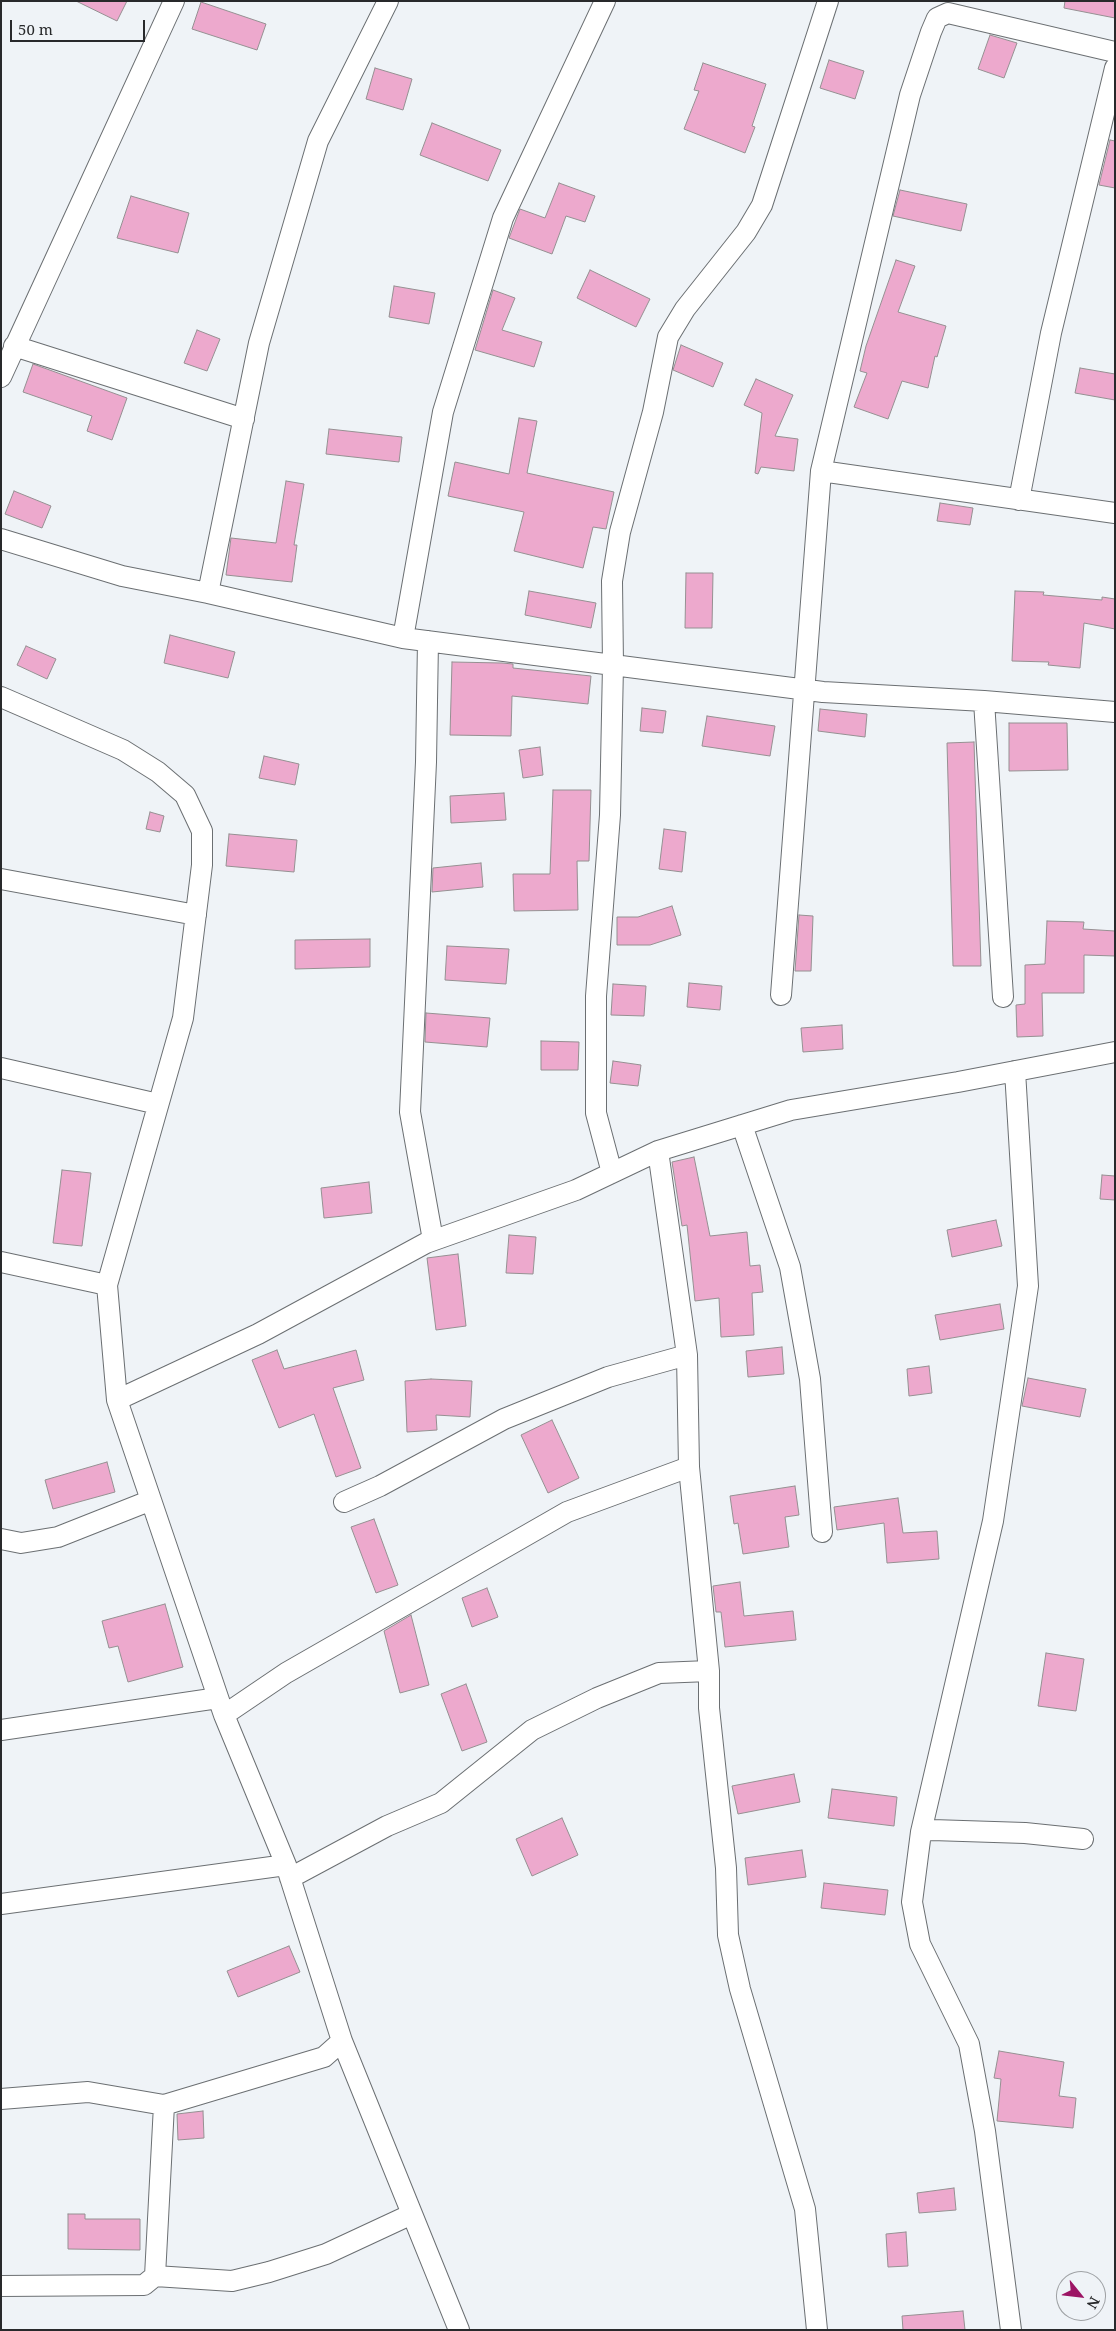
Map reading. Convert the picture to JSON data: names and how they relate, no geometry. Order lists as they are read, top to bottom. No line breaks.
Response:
{"scale_bar":"50 m","north":"bottom right"}
